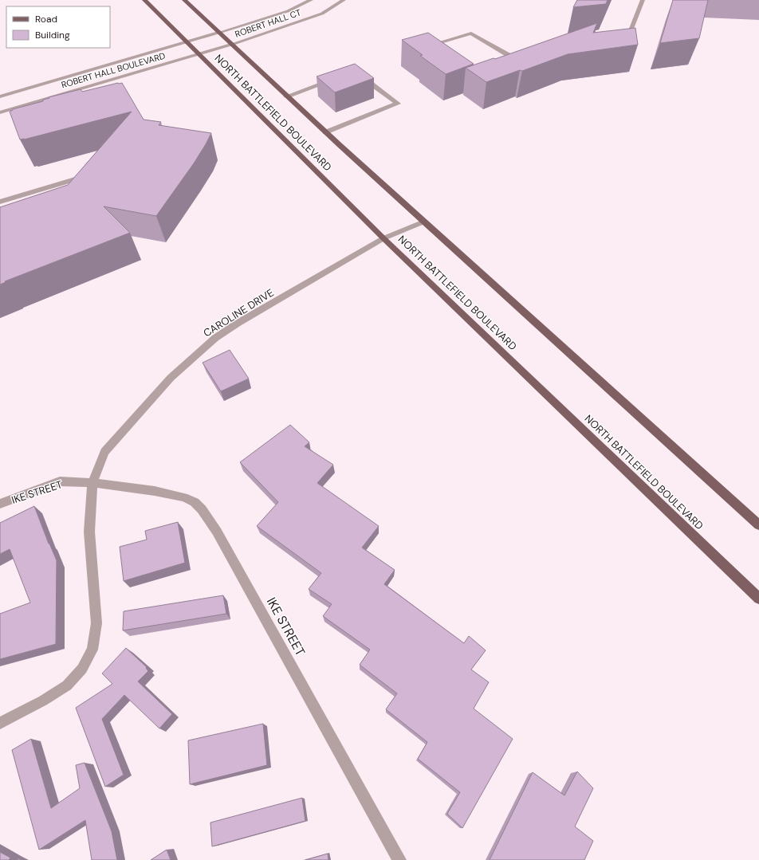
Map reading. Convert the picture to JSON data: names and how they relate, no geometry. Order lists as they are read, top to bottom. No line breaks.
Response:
{"streets":{"main road":["NORTH BATTLEFIELD BOULEVARD"],"street":["ROBERT HALL CT","ROBERT HALL BOULEVARD","CAROLINE DRIVE","IKE STREET"]},"crossings":[["ROBERT HALL CT","ROBERT HALL BOULEVARD"],["ROBERT HALL CT","NORTH BATTLEFIELD BOULEVARD"],["ROBERT HALL BOULEVARD","NORTH BATTLEFIELD BOULEVARD"],["NORTH BATTLEFIELD BOULEVARD","CAROLINE DRIVE"],["CAROLINE DRIVE","IKE STREET"]],"legend":["Road","Building"]}
